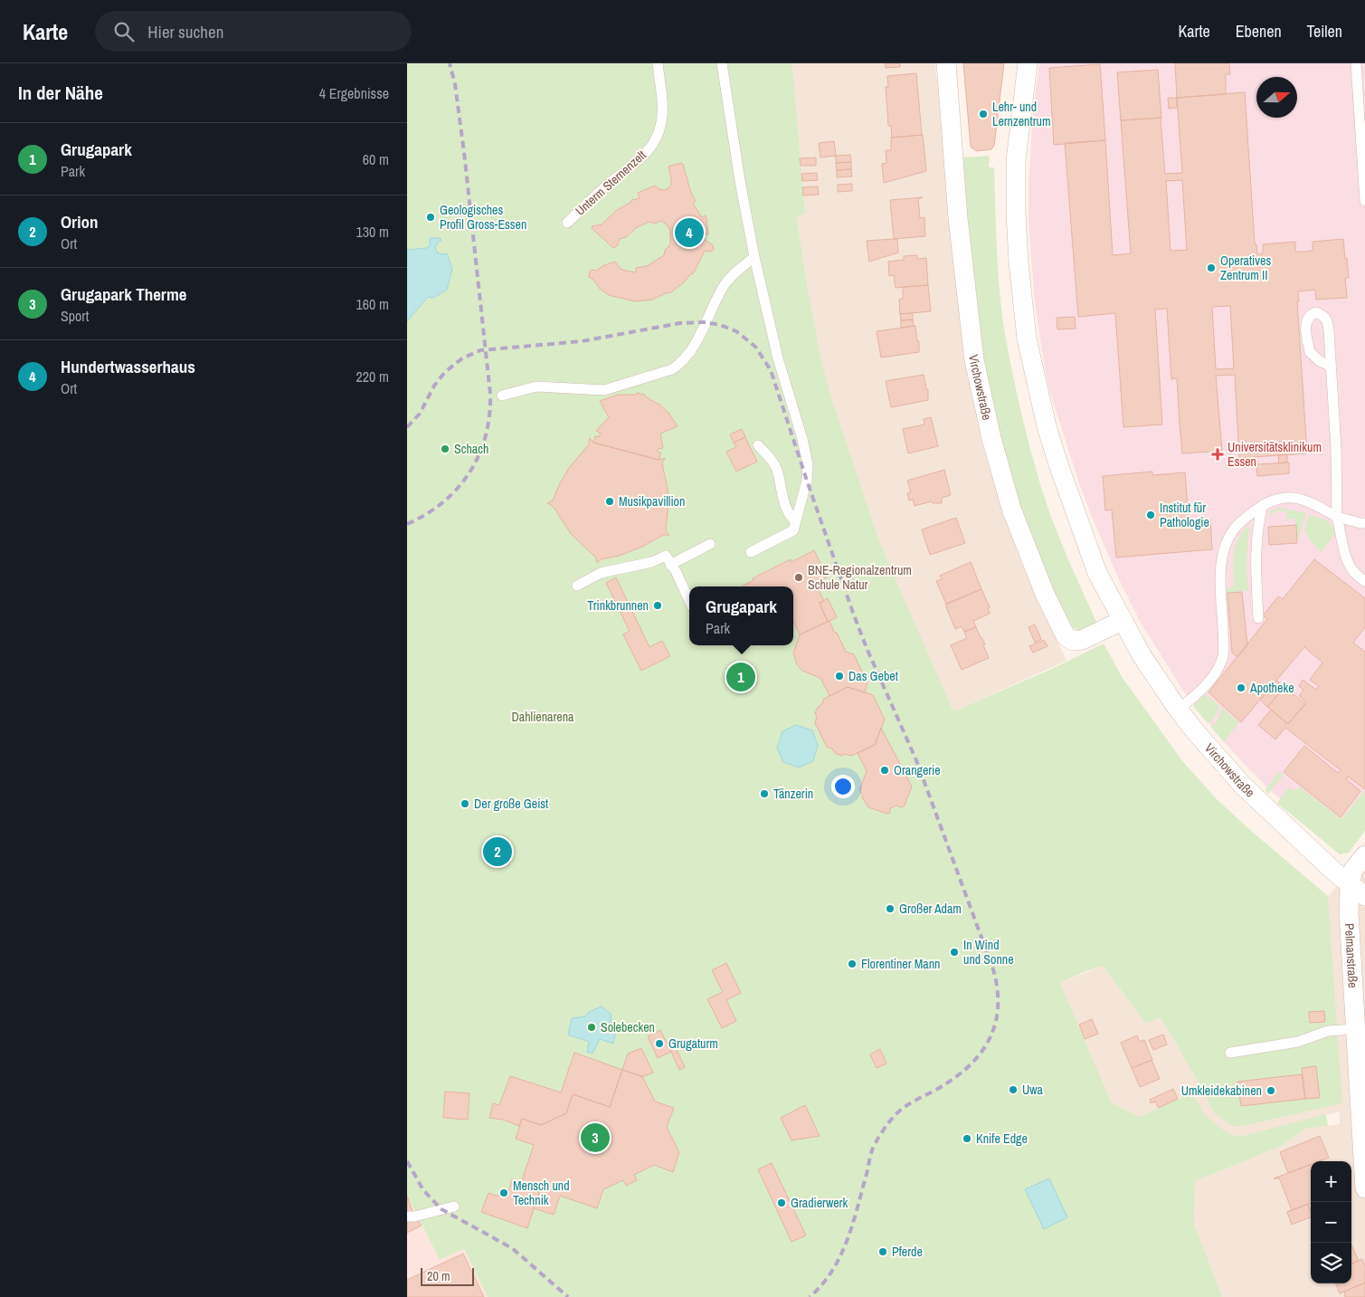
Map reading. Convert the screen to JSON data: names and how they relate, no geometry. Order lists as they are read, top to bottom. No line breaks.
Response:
{"streets":{"street":["Virchowstraße","Pelmanstraße"],"lane":["Unterm Sternenzelt"]},"crossings":[["Virchowstraße","Pelmanstraße"]],"parks":["Dahlienarena"],"places":{"other":["Lehr- und Lernzentrum","Geologisches Profil Gross-Essen","Operatives Zentrum II","Schach","Musikpavillion","Institut für Pathologie","BNE-Regionalzentrum Schule Natur","Trinkbrunnen","Das Gebet","Apotheke","Orangerie","Tänzerin","Der große Geist","Großer Adam","In Wind und Sonne","Florentiner Mann","Solebecken","Grugaturm","Uwa","Umkleidekabinen","Knife Edge","Mensch und Technik","Gradierwerk","Pferde"],"health":["Universitätsklinikum Essen"]},"scale_bar":"20 m","north":"right","page":{"header":"Karte","search":"Hier suchen","nav":["Karte","Ebenen","Teilen"],"heading":["In der Nähe","4 Ergebnisse"],"list":[{"mark":"1","name":"Grugapark","note":"Park","value":"60 m"},{"mark":"2","name":"Orion","note":"Ort","value":"130 m"},{"mark":"3","name":"Grugapark Therme","note":"Sport","value":"160 m"},{"mark":"4","name":"Hundertwasserhaus","note":"Ort","value":"220 m"}],"pins":["4","1","2","3"],"popup":["Grugapark","Park"],"map_buttons":["+","−"],"scale":"20 m"}}
